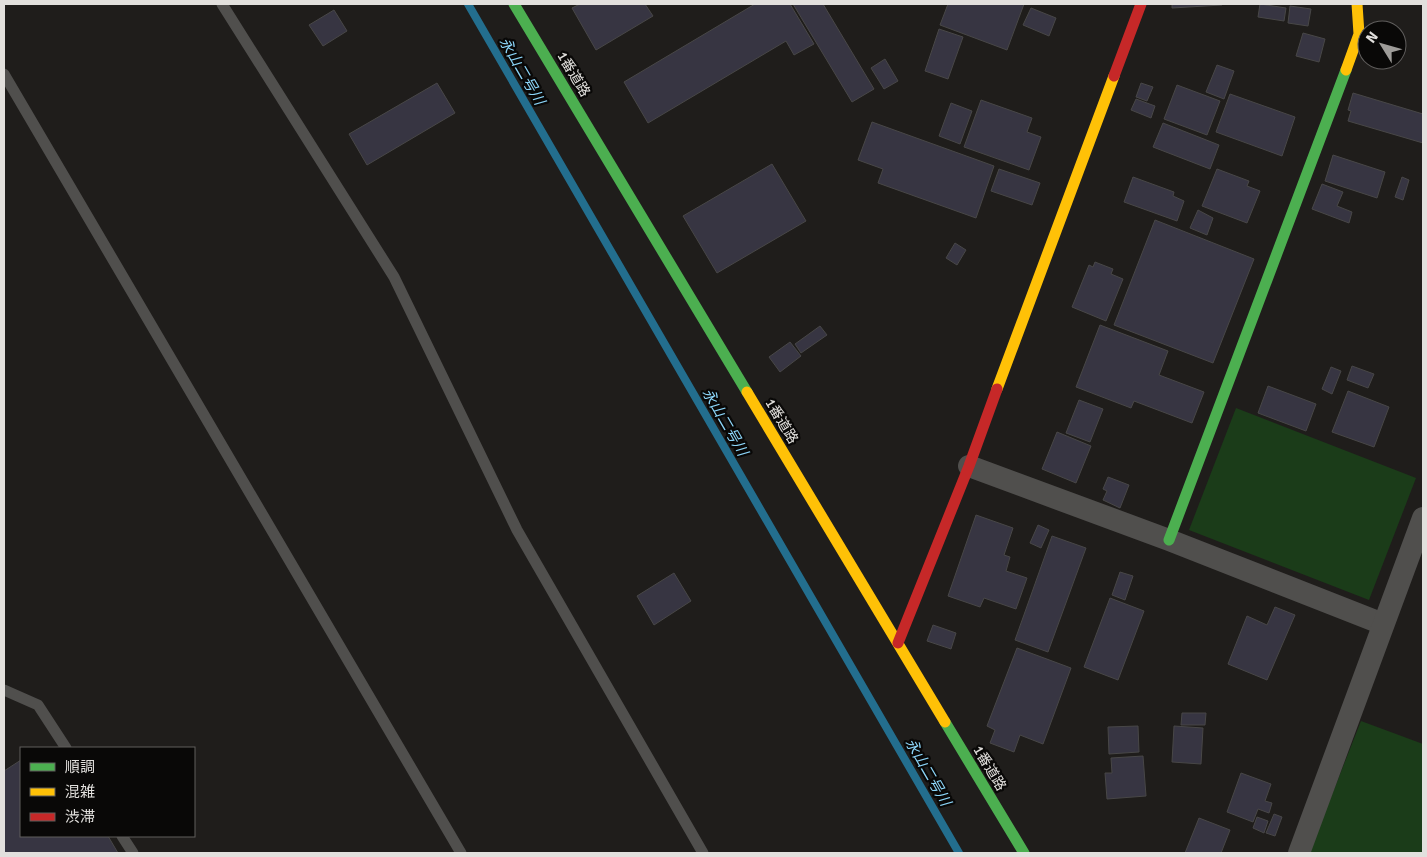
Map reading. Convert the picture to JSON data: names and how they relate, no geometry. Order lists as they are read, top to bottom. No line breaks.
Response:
{"streets":{"street":["1番道路"]},"water":["永山二号川"],"legend":["順調","混雑","渋滞"],"north":"top left"}
